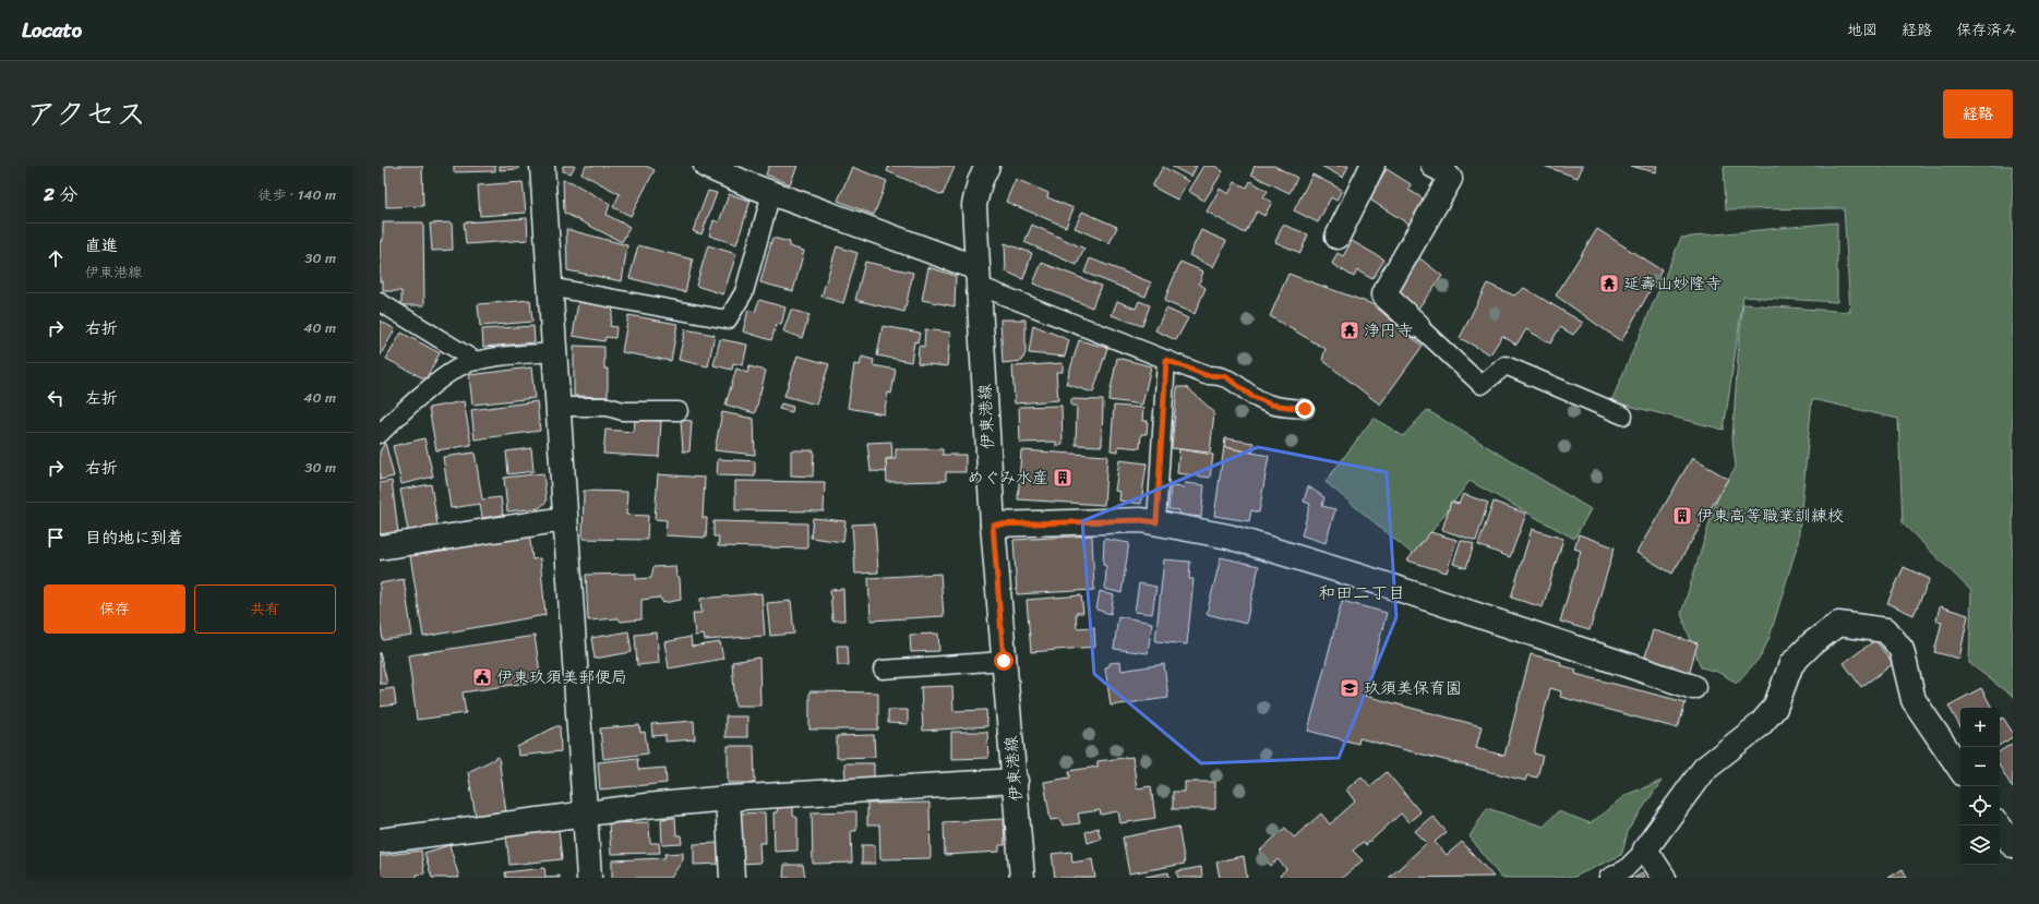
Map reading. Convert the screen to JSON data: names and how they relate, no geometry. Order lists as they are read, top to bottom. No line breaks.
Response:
{"streets":{"street":["伊東港線"]},"districts":["和田二丁目"],"places":{"temple":["延壽山妙隆寺","浄円寺"],"building":["めぐみ水産","伊東高等職業訓練校"],"public building":["伊東玖須美郵便局"],"school or university":["玖須美保育園"]},"page":{"header":"Locato","nav":["地図","経路","保存済み"],"title":"アクセス","buttons":["経路",["保存","共有"]],"heading":["2 分","徒歩 · 140 m"],"list":[["直進","伊東港線","30 m"],["右折","40 m"],["左折","40 m"],["右折","30 m"],"目的地に到着"],"map_buttons":["+","−"]}}
